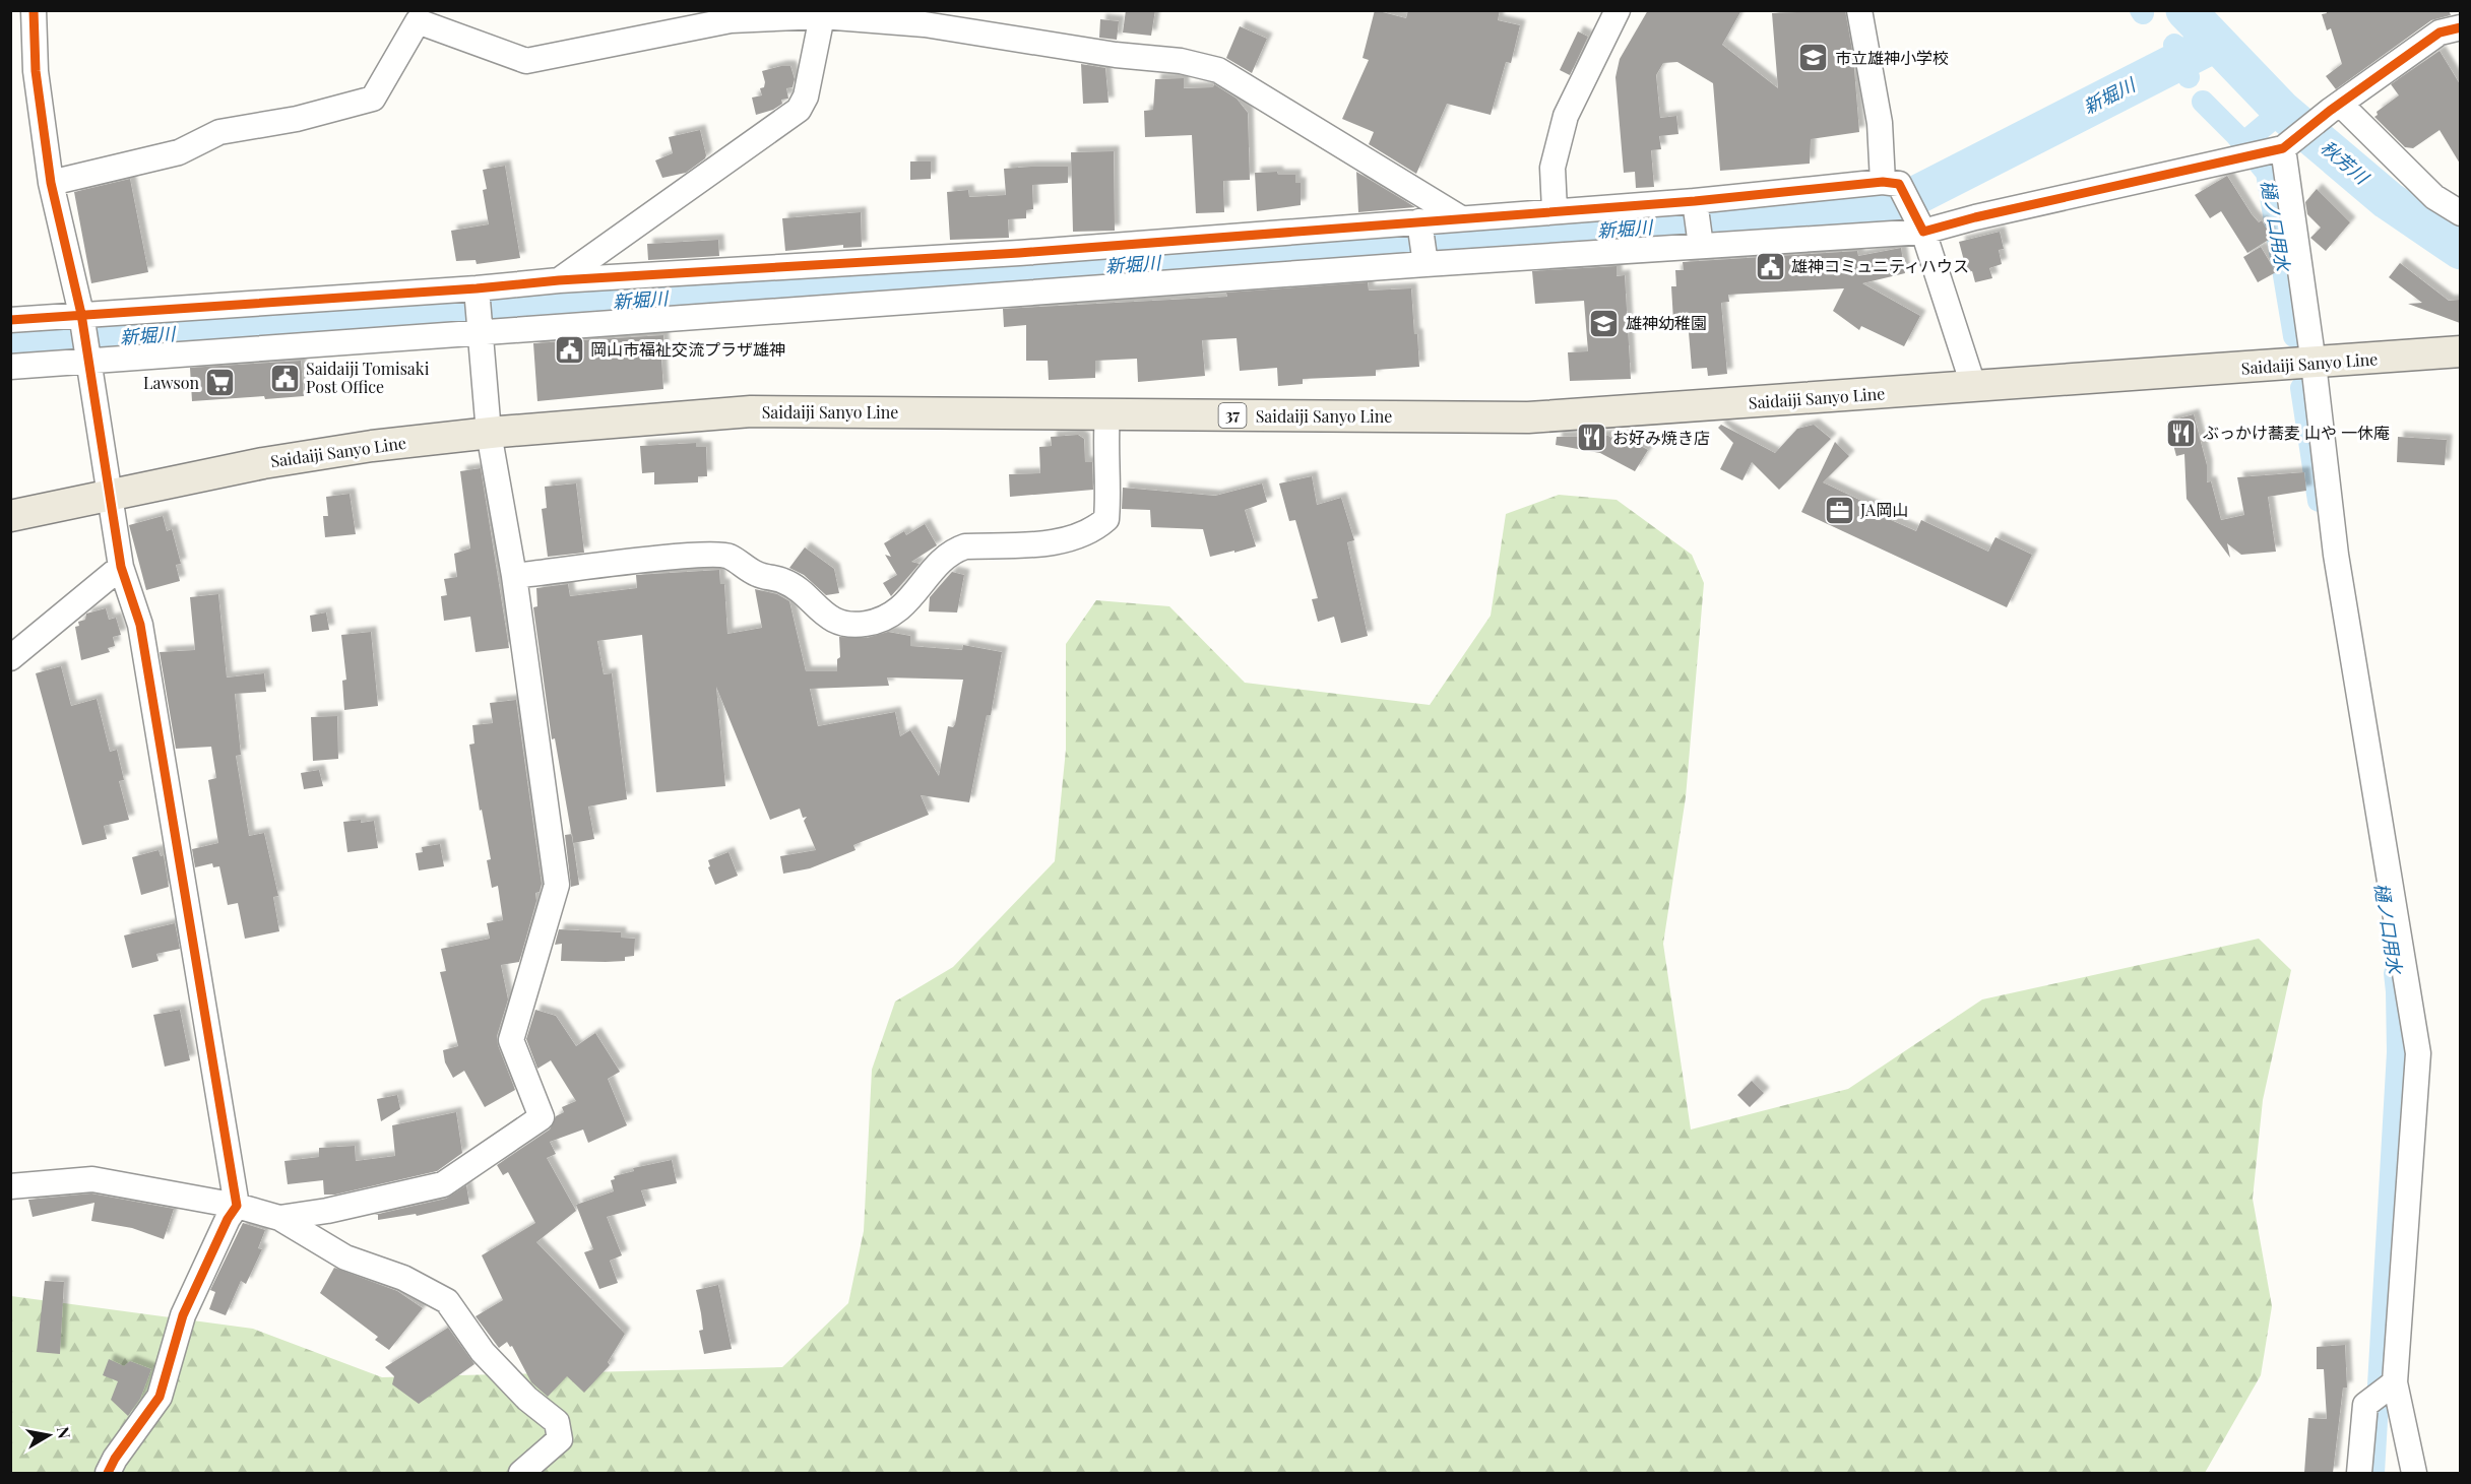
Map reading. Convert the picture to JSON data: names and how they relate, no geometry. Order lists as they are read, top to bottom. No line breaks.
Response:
{"streets":{"main road":["Saidaiji Sanyo Line","37"]},"water":["新堀川","秋芳川","樋ノ口用水"],"places":{"school or university":["市立雄神小学校","雄神幼稚園"],"public building":["雄神コミュニティハウス","岡山市福祉交流プラザ雄神","Saidaiji Tomisaki Post Office"],"supermarket":["Lawson"],"restaurant":["ぶっかけ蕎麦 山や 一休庵","お好み焼き店"],"office":["JA岡山"]},"north":"right"}
